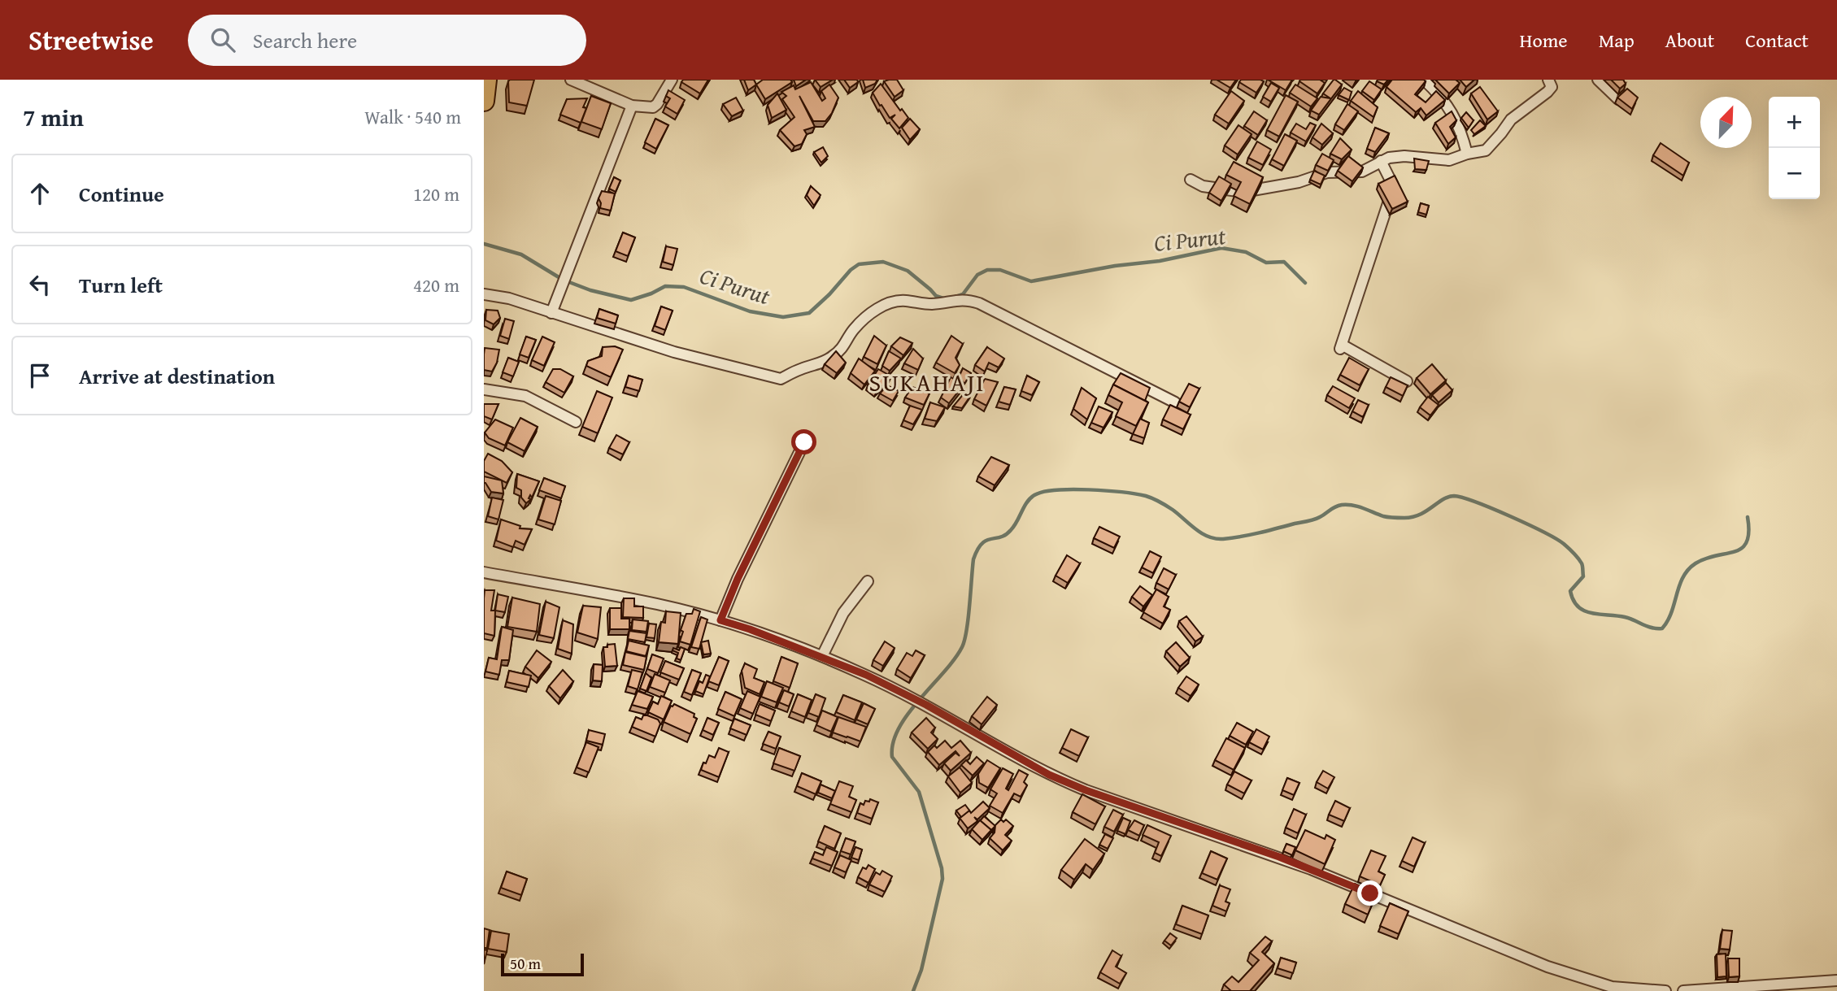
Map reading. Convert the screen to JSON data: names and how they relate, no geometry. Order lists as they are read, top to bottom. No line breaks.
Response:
{"districts":["SUKAHAJI"],"water":["Ci Purut"],"scale_bar":"50 m","north":"top right","page":{"header":"Streetwise","search":"Search here","nav":["Home","Map","About","Contact"],"heading":["7 min","Walk · 540 m"],"map_buttons":["+","−"],"list":[["Continue","120 m"],["Turn left","420 m"],"Arrive at destination"],"scale":"50 m"}}
